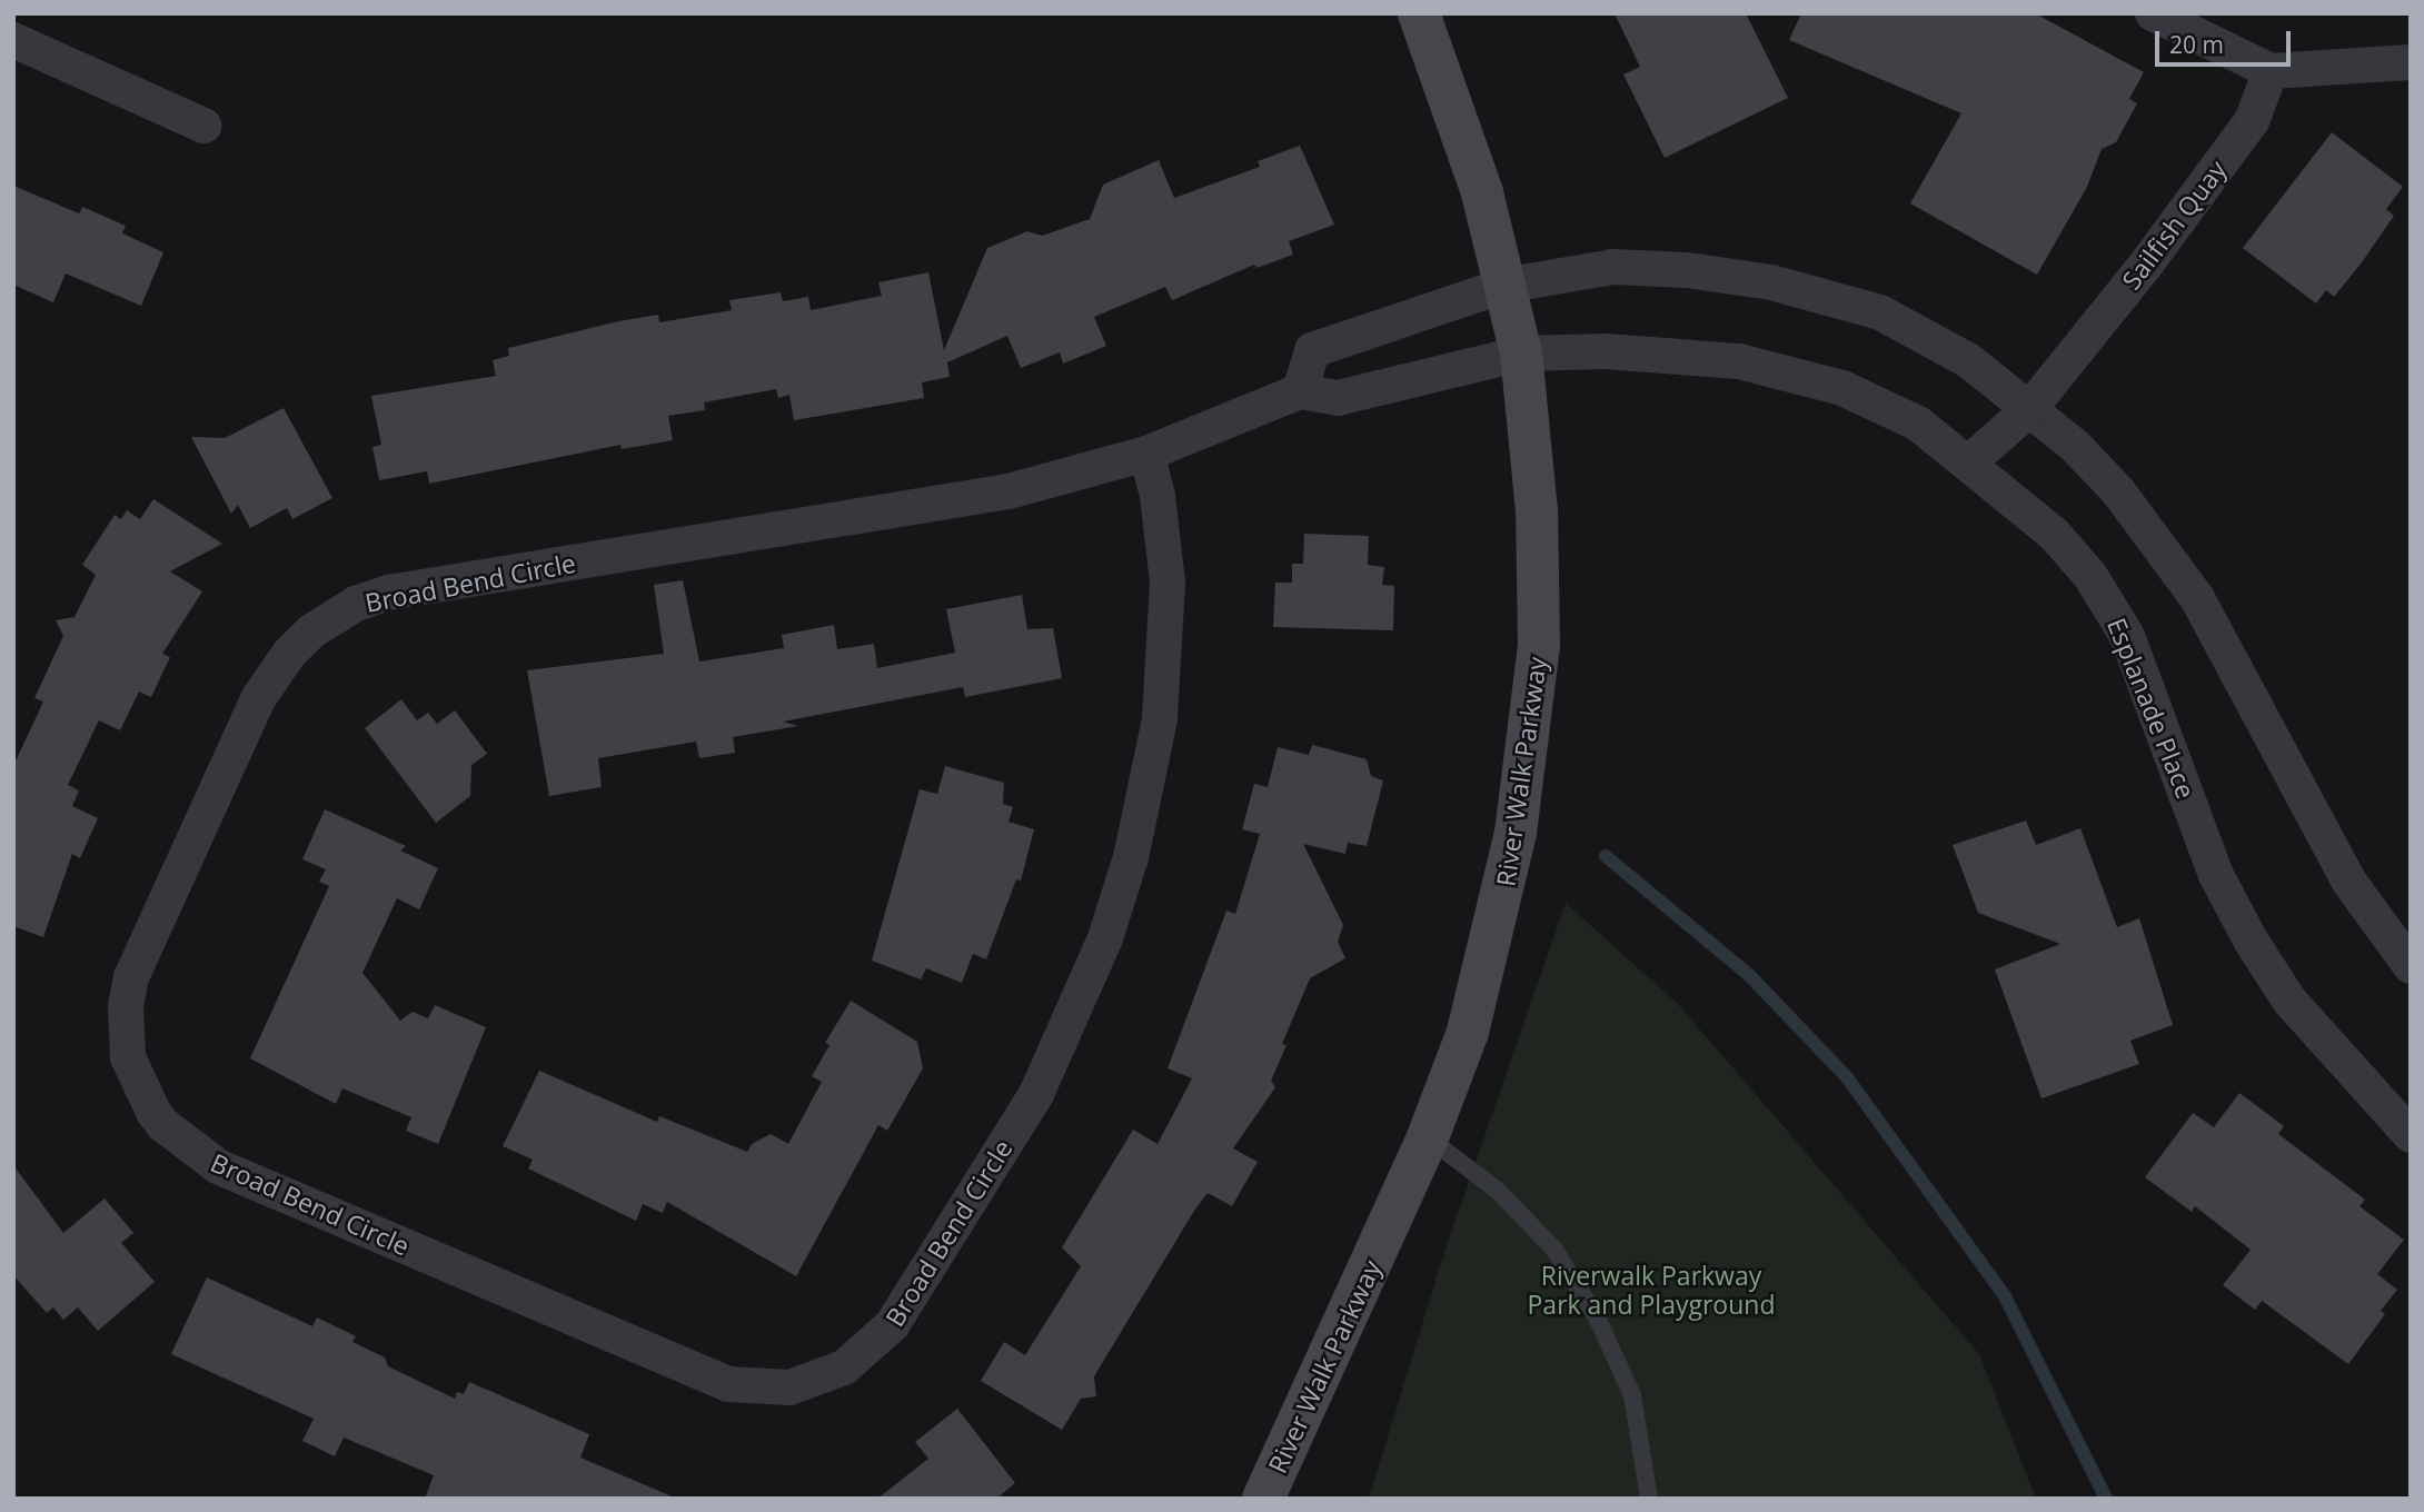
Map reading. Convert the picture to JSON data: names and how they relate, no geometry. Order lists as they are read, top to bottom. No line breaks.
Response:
{"streets":{"street":["Sailfish Quay","Broad Bend Circle","Esplanade Place","River Walk Parkway"]},"crossings":[["Sailfish Quay","Esplanade Place"],["Esplanade Place","River Walk Parkway"]],"parks":["Riverwalk Parkway Park and Playground"],"scale_bar":"20 m"}
